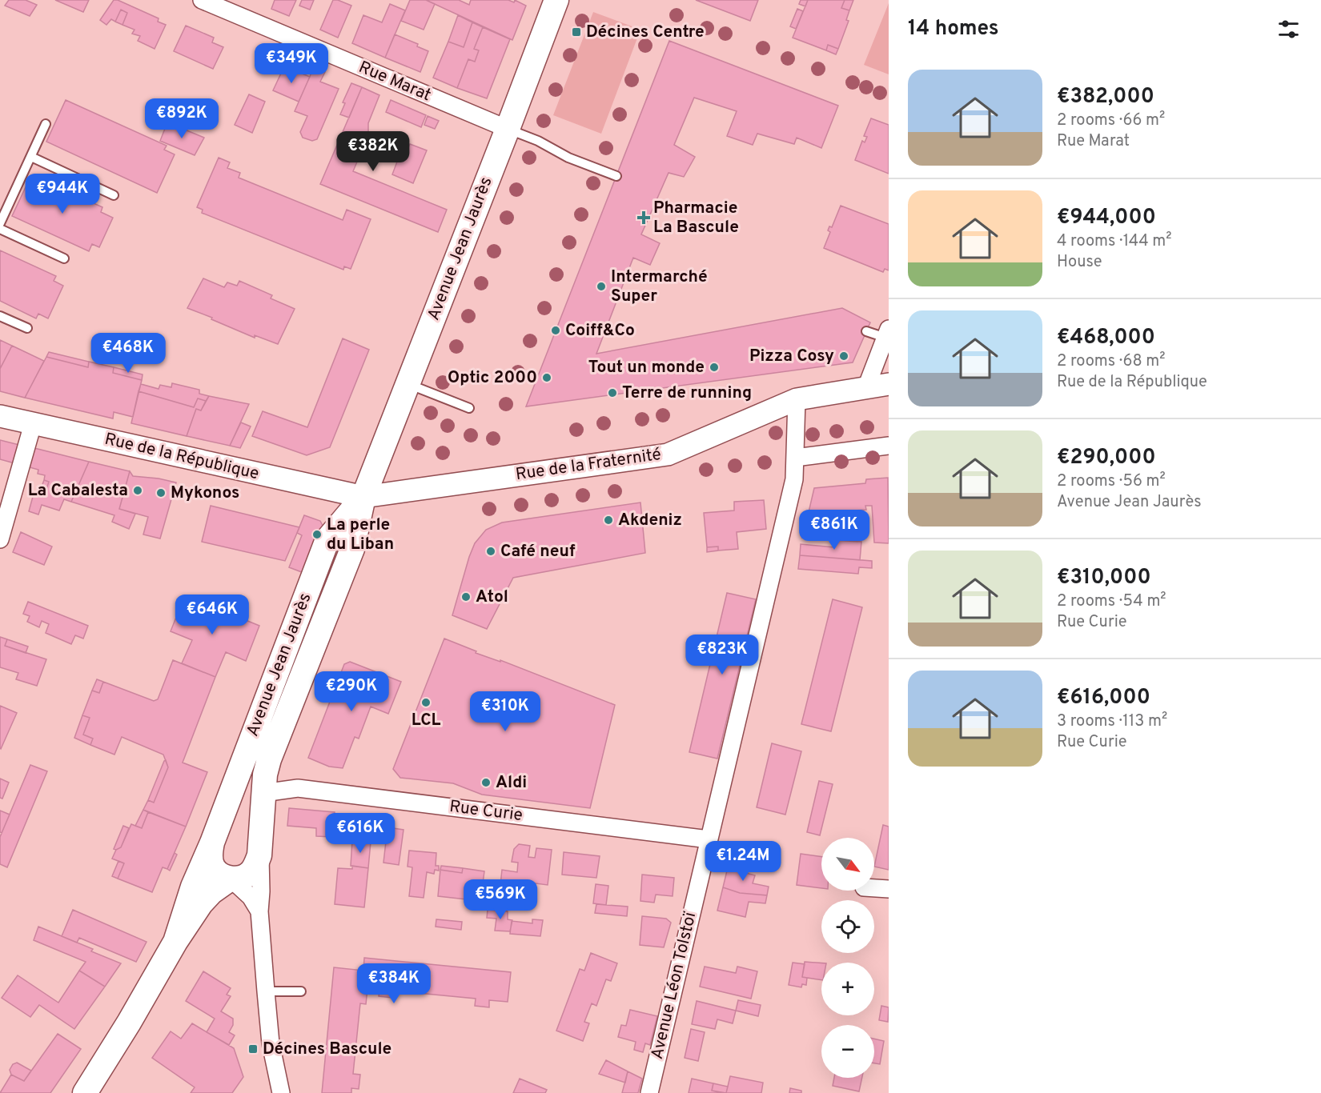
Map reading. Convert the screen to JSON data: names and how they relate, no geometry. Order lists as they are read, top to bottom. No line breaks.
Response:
{"streets":{"main road":["Avenue Jean Jaurès"],"street":["Rue Marat","Rue de la République","Rue de la Fraternité","Rue Curie","Avenue Léon Tolstoï"]},"crossings":[["Rue Marat","Avenue Jean Jaurès"],["Avenue Jean Jaurès","Rue de la République"],["Avenue Jean Jaurès","Rue de la Fraternité"],["Avenue Jean Jaurès","Rue Curie"],["Rue de la République","Rue de la Fraternité"],["Rue de la Fraternité","Avenue Léon Tolstoï"],["Rue Curie","Avenue Léon Tolstoï"]],"places":{"transit":["Décines Centre","Décines Bascule"],"health":["Pharmacie La Bascule"],"other":["Intermarché Super","Coiff&Co","Pizza Cosy","Tout un monde","Optic 2000","Terre de running","La Cabalesta","Mykonos","Akdeniz","La perle du Liban","Café neuf","Atol","LCL","Aldi"]},"north":"bottom right","page":{"heading":"14 homes","price":["€349K","€892K","€382K","€944K","€468K","€861K","€646K","€823K","€290K","€310K","€616K","€1.24M","€569K","€384K"],"list":[{"name":"€382,000","note":"2 rooms · 66 m² · Rue Marat"},{"name":"€944,000","note":"4 rooms · 144 m² · House"},{"name":"€468,000","note":"2 rooms · 68 m² · Rue de la République"},{"name":"€290,000","note":"2 rooms · 56 m² · Avenue Jean Jaurès"},{"name":"€310,000","note":"2 rooms · 54 m² · Rue Curie"},{"name":"€616,000","note":"3 rooms · 113 m² · Rue Curie"}],"map_buttons":["+","−"]}}
